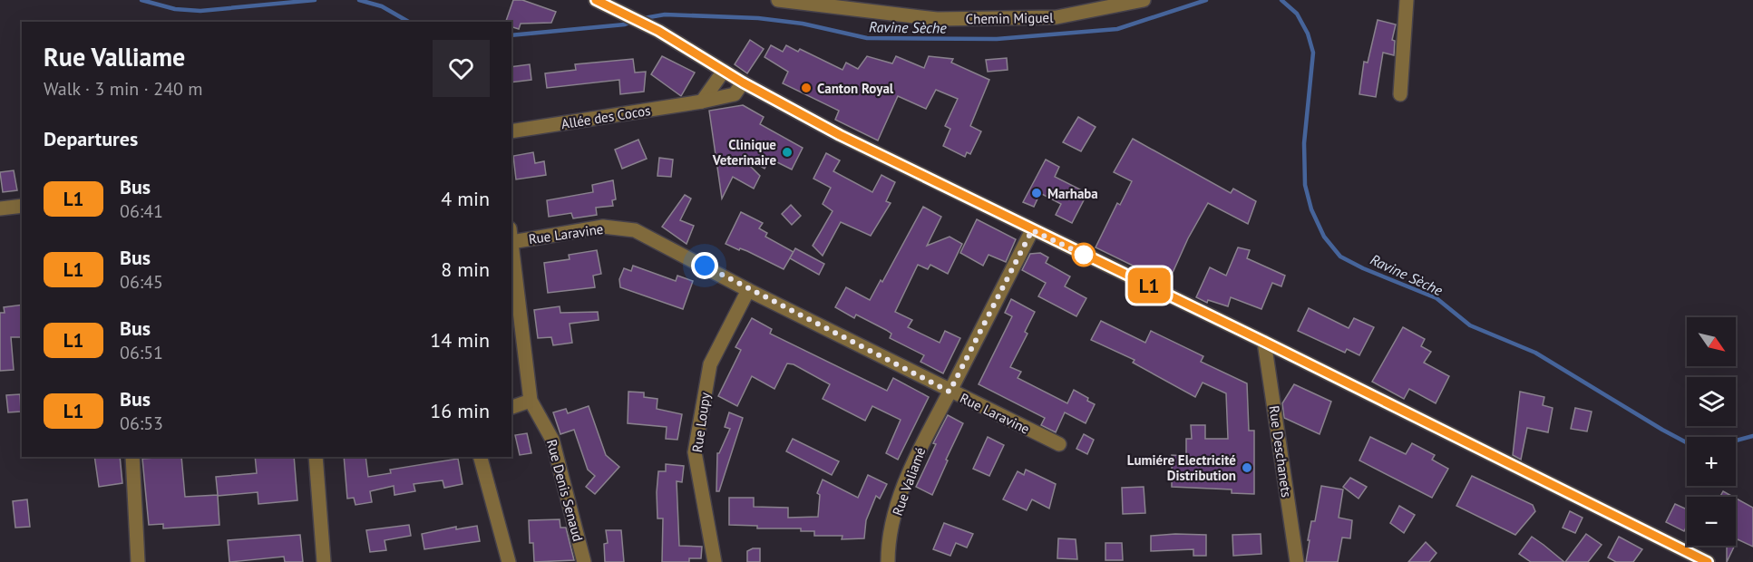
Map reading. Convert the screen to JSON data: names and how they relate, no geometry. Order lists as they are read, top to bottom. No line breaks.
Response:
{"streets":{"street":["Chemin Miguel","Allée des Cocos","Rue Laravine","Rue Loupy","Rue Deschanets","Rue Valiamé","Rue Denis Senaud"]},"crossings":[["Rue Laravine","Rue Loupy"],["Rue Laravine","Rue Valiamé"]],"water":["Ravine Sèche"],"places":["Canton Royal","Clinique Veterinaire","Marhaba","Lumiére Electricité Distribution"],"lines":["bus line L1"],"north":"bottom right","page":{"on_map":"L1","heading":[["Rue Valliame","Walk · 3 min · 240 m"],"Departures"],"list":[{"mark":"L1","name":"Bus","note":"06:41","value":"4 min"},{"mark":"L1","name":"Bus","note":"06:45","value":"8 min"},{"mark":"L1","name":"Bus","note":"06:51","value":"14 min"},{"mark":"L1","name":"Bus","note":"06:53","value":"16 min"}],"map_buttons":["+","−"]}}
